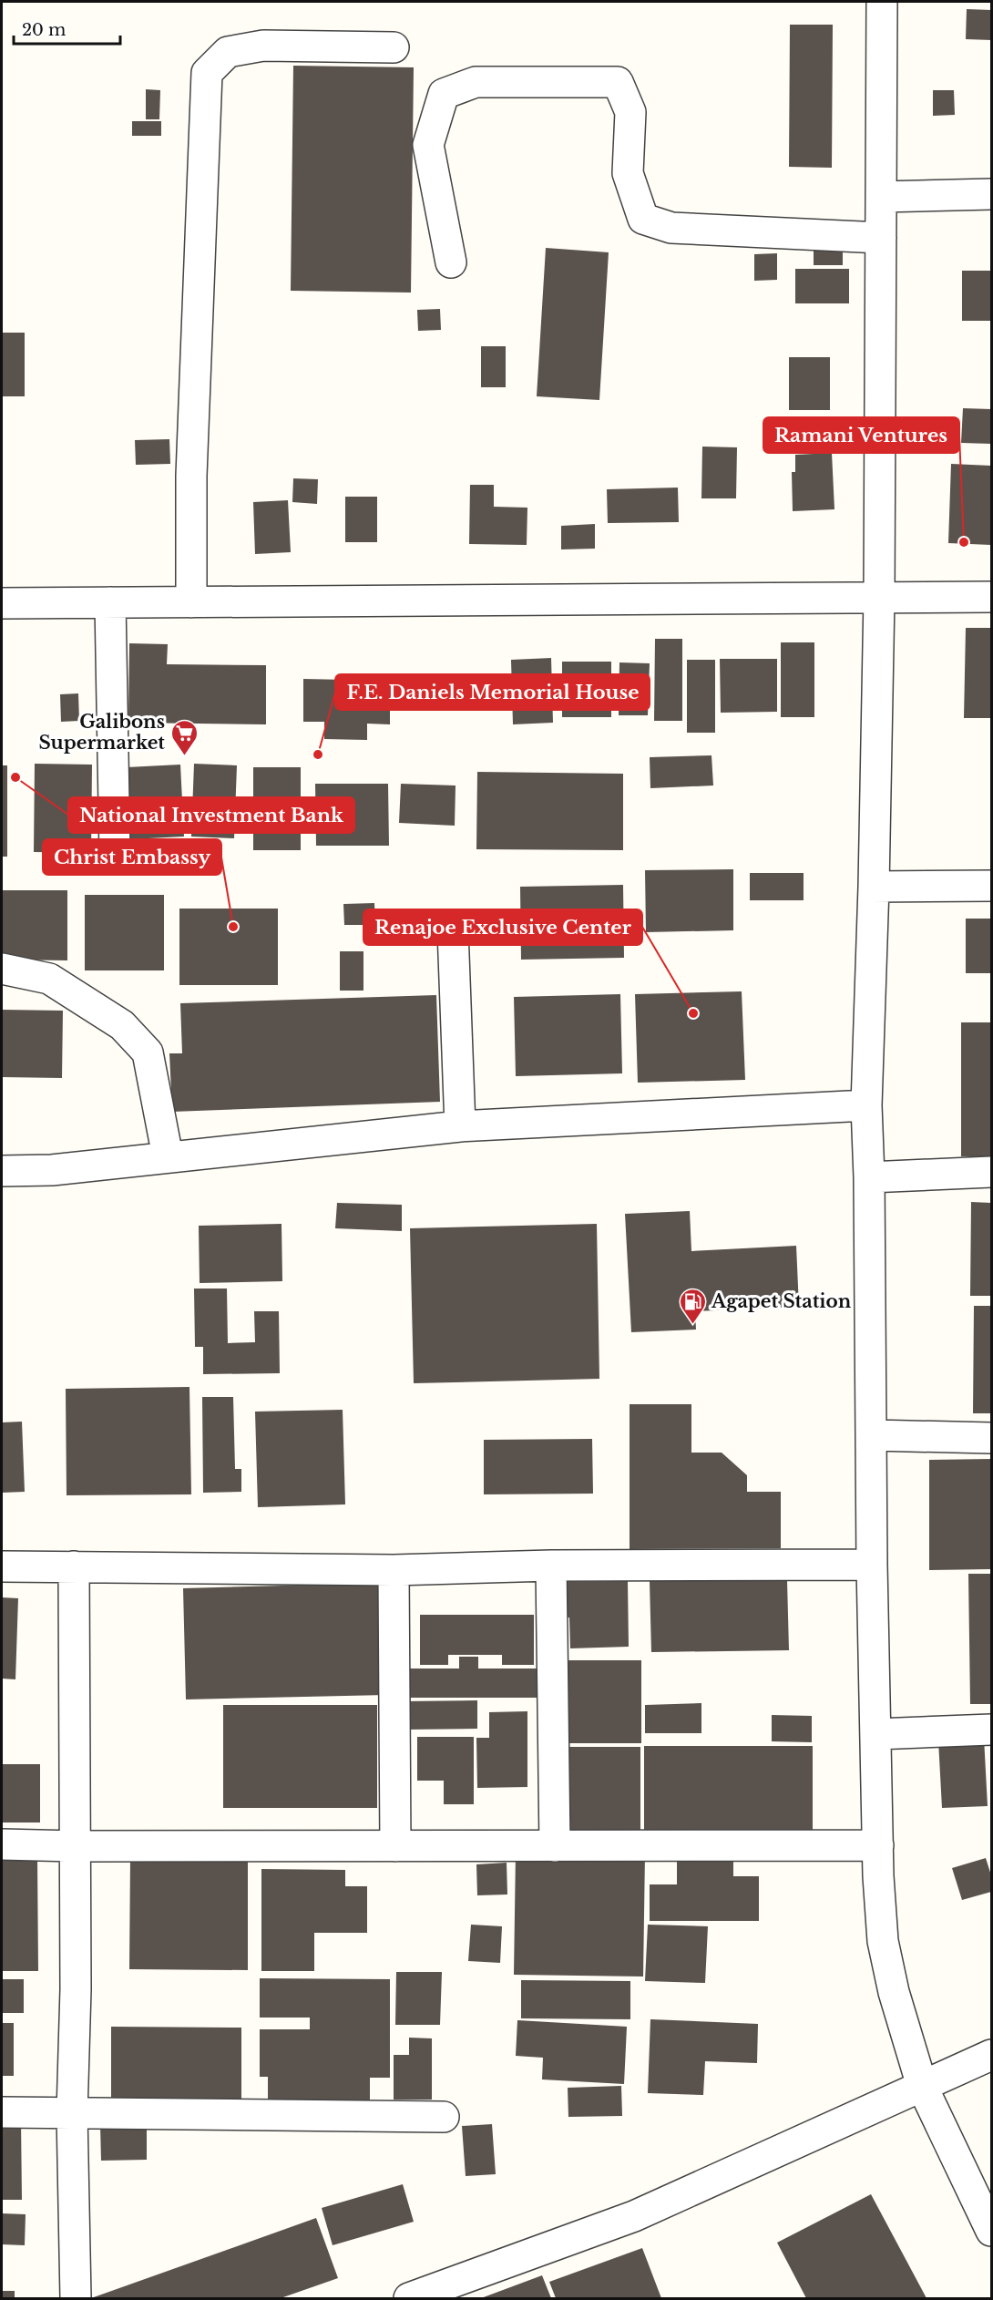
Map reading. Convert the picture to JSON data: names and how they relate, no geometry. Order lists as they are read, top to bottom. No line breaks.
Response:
{"places":{"other":["Ramani Ventures","F.E. Daniels Memorial House","National Investment Bank","Christ Embassy","Renajoe Exclusive Center"],"supermarket":["Galibons Supermarket"],"fuel station":["Agapet Station"]},"scale_bar":"20 m"}
